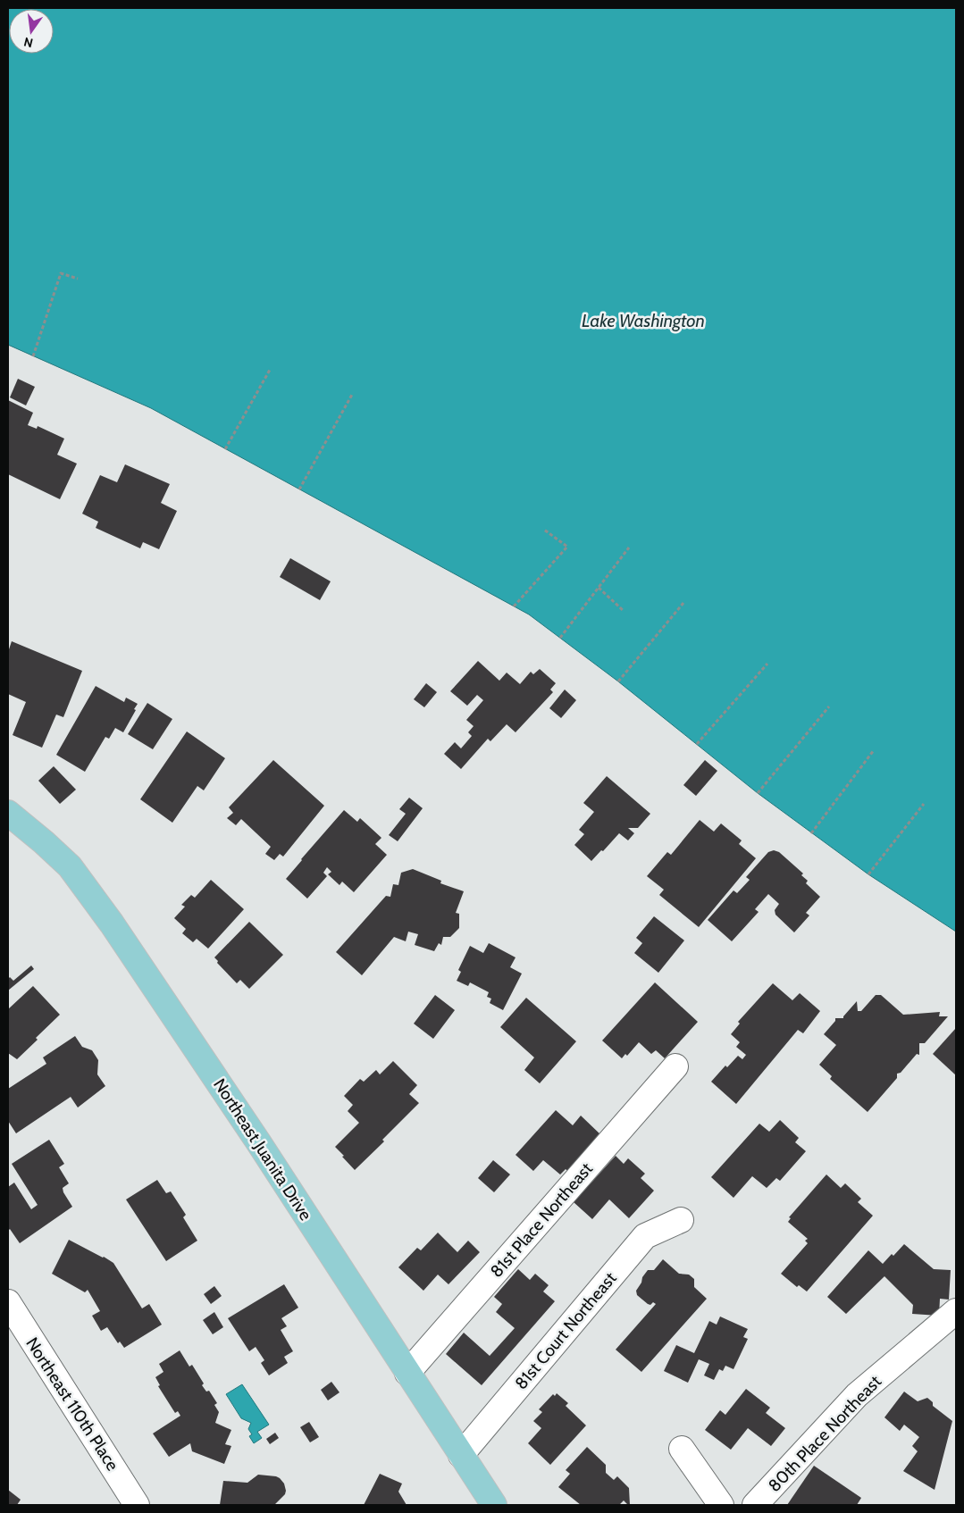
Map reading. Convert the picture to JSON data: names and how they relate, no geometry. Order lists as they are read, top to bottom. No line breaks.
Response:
{"streets":{"main road":["Northeast Juanita Drive"],"street":["81st Place Northeast","81st Court Northeast","Northeast 110th Place","80th Place Northeast"]},"crossings":[["Northeast Juanita Drive","81st Place Northeast"],["Northeast Juanita Drive","81st Court Northeast"]],"water":["Lake Washington"],"north":"bottom"}
